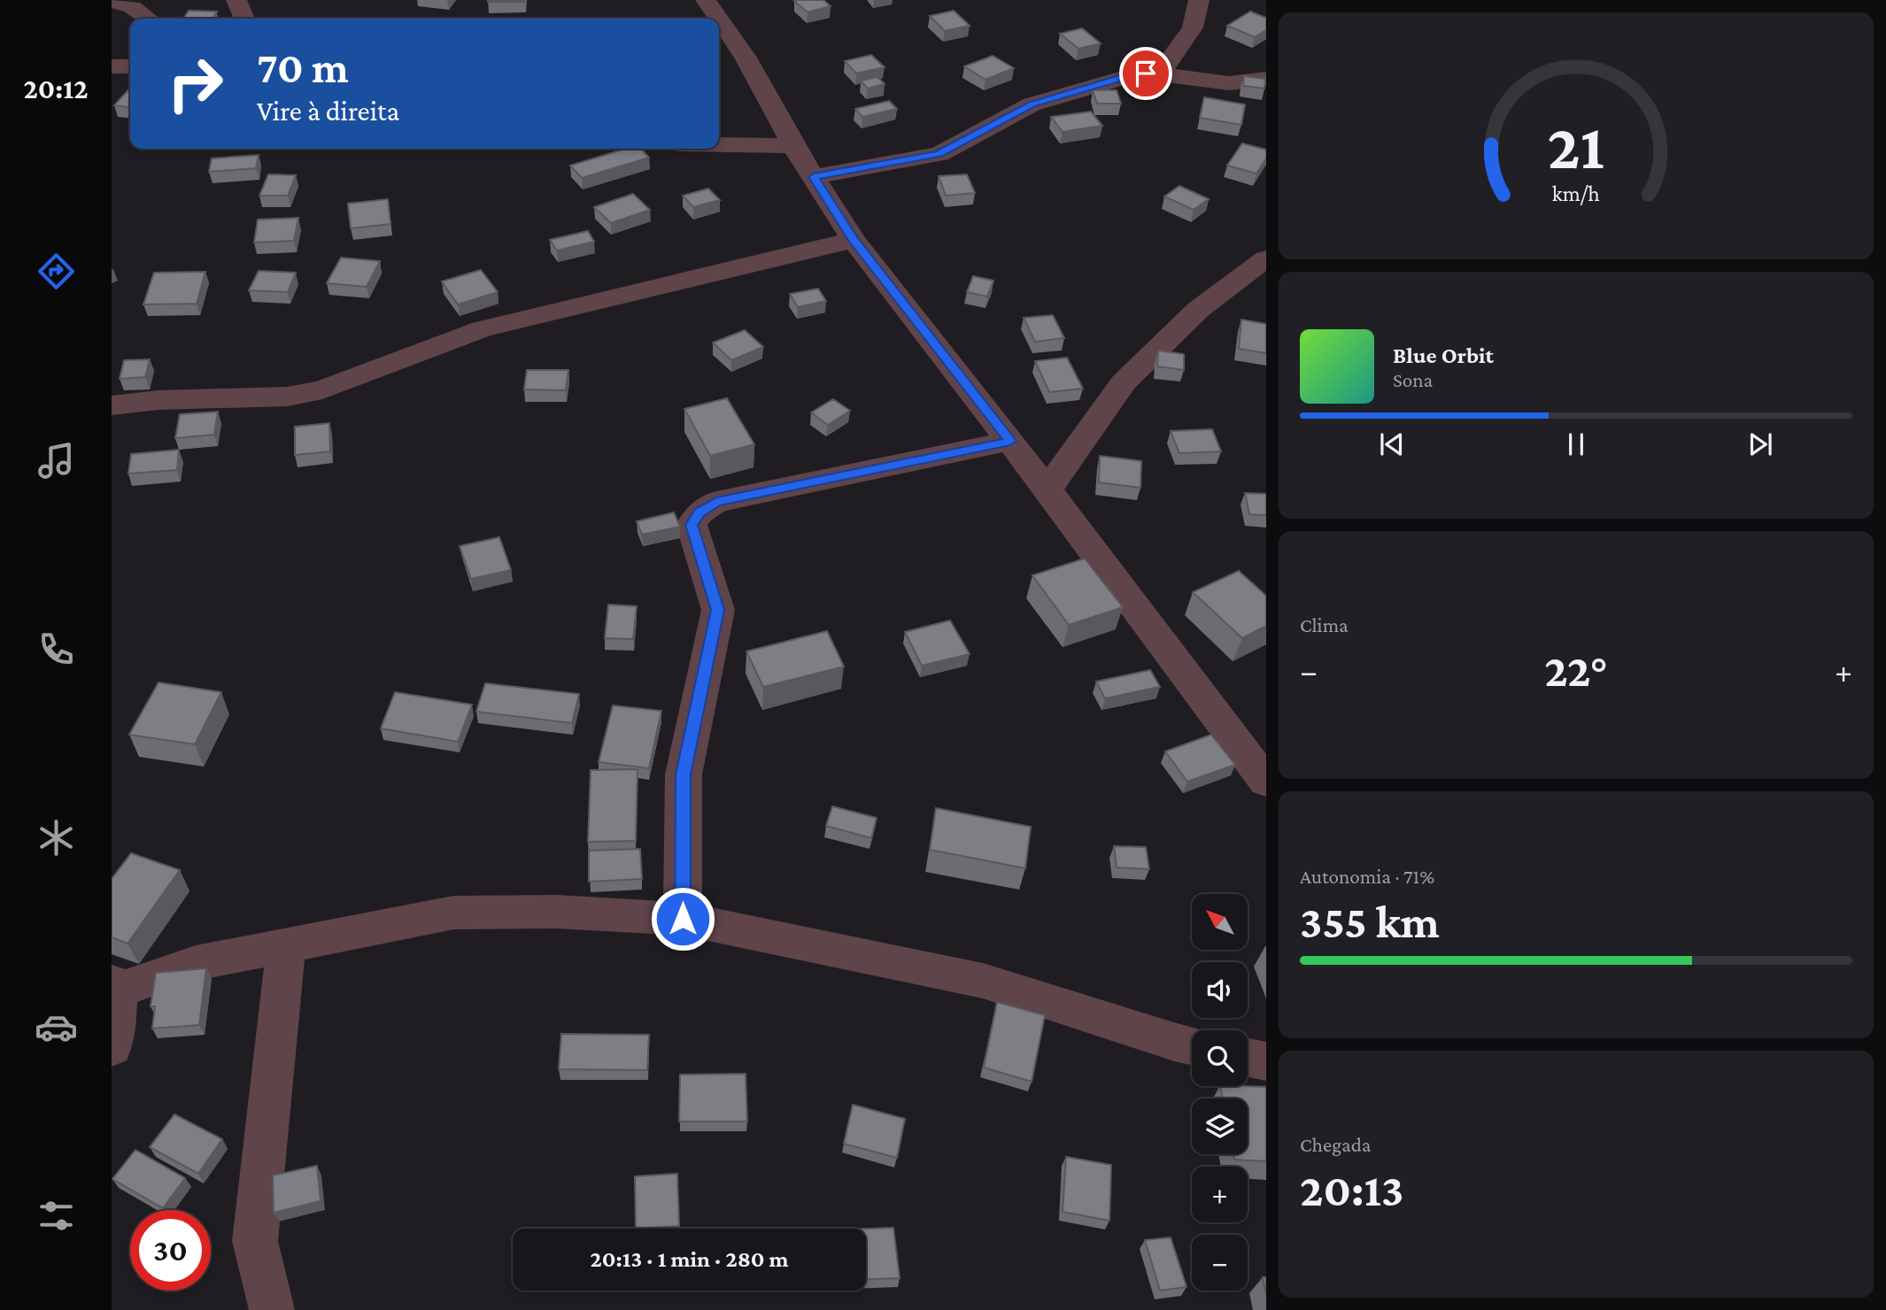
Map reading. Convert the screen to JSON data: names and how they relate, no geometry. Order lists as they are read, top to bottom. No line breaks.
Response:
{"north":"top left","page":{"tabs":"20:12","turn":["70 m","Vire à direita"],"song":["Blue Orbit","Sona"],"tile":["Clima",["Autonomia · 71%","355 km"],["Chegada","20:13"]],"heat":["−","22°","+"],"map_buttons":["+","−"],"limit":"30","trip":"20:13 · 1 min · 280 m","gauge":["21","km/h"]}}
